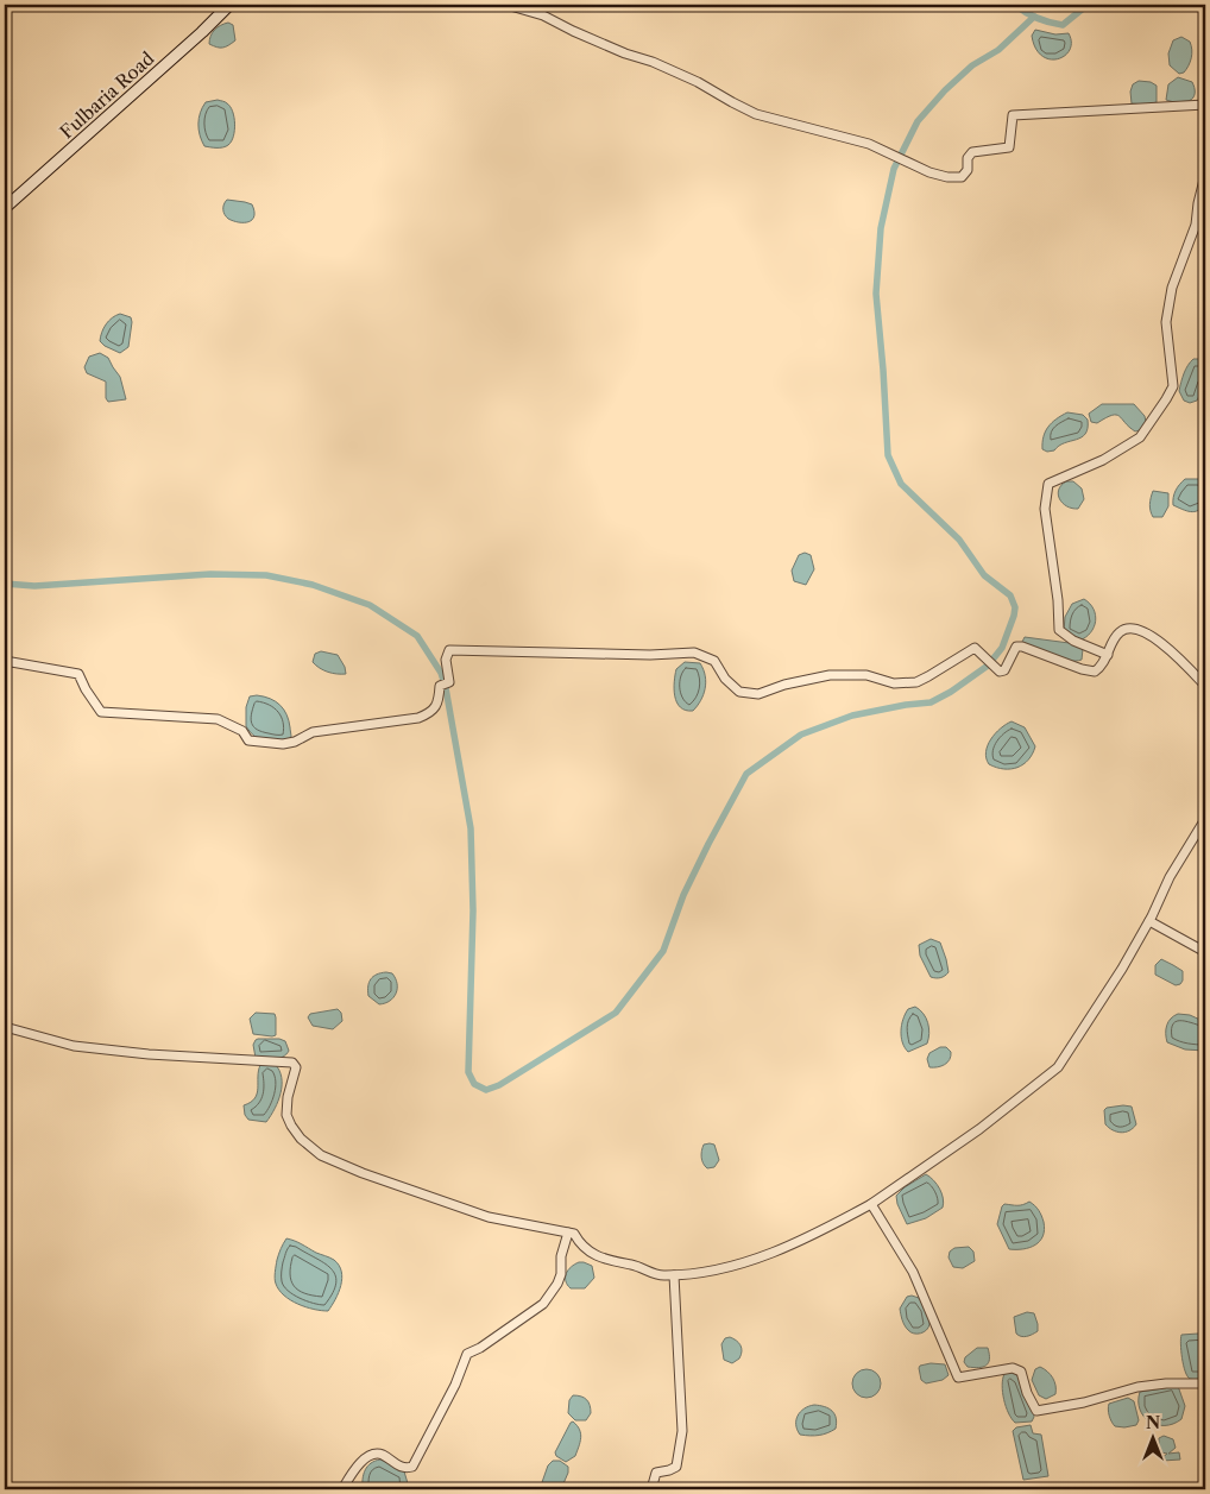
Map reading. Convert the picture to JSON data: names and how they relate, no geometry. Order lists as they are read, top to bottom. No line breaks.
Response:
{"streets":{"main road":["Fulbaria Road"]},"north":"top"}
